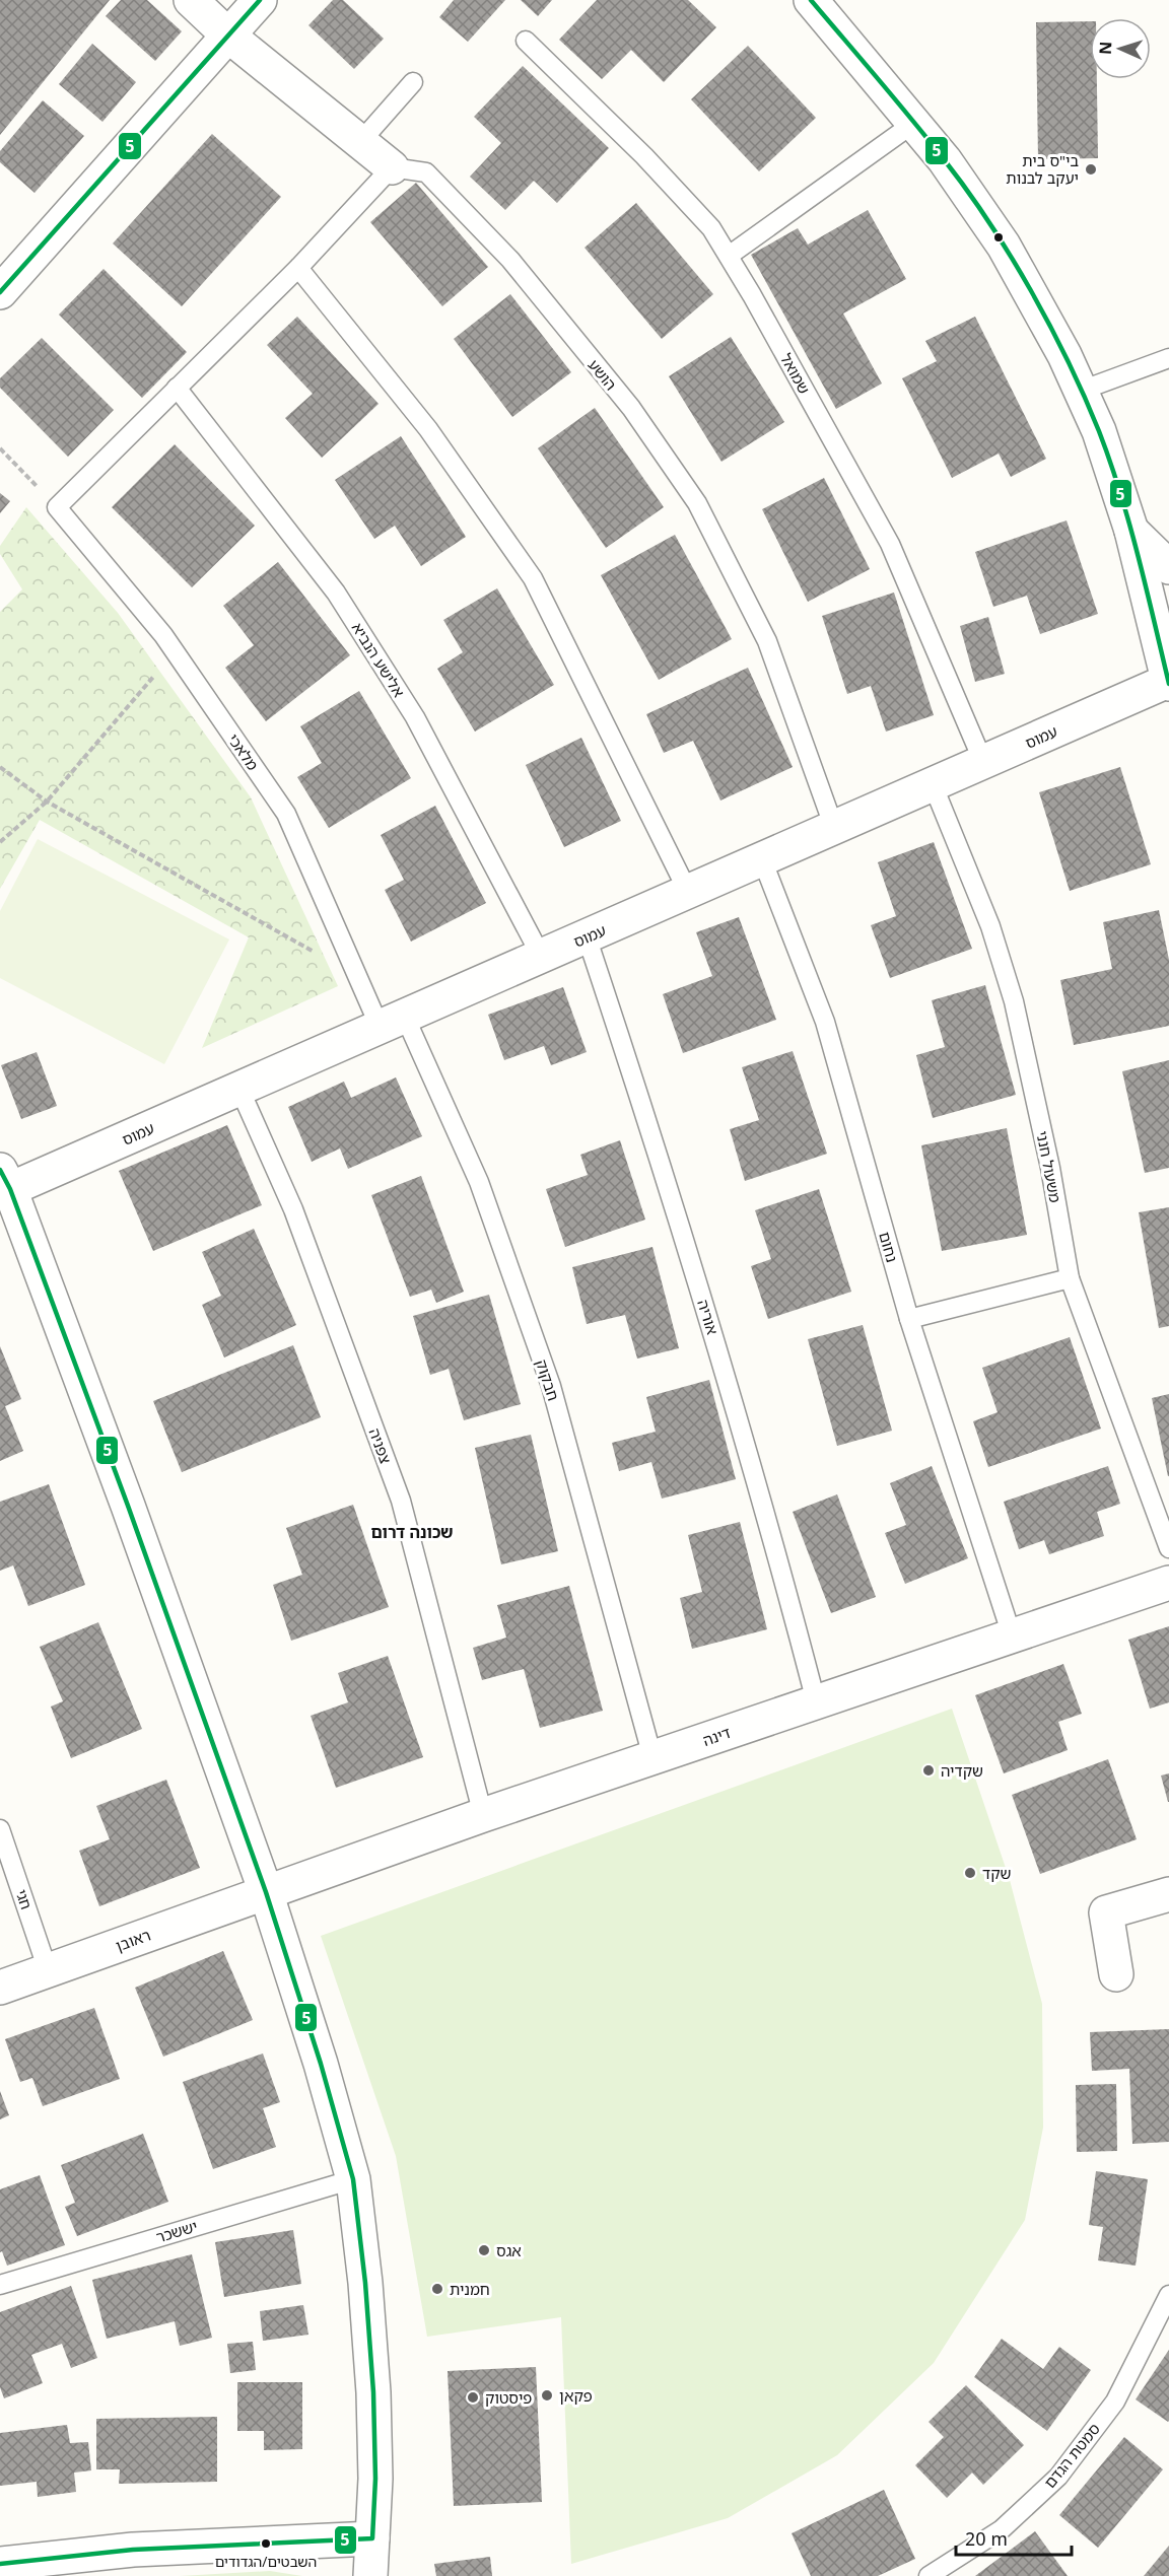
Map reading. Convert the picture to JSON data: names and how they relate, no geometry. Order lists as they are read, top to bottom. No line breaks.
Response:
{"streets":{"street":["עמוס","דינה","ראובן"],"lane":["שמואל","הושע","אלישע הנביא","מלאכי","משעול חנני","נחום","אוריה","חבקוק","צפניה","חגי","יששכר","סמטת הגדם"]},"crossings":[["שמואל","עמוס"],["הושע","עמוס"],["אלישע הנביא","עמוס"],["עמוס","מלאכי"],["עמוס","משעול חנני"],["עמוס","נחום"],["עמוס","אוריה"],["עמוס","חבקוק"],["עמוס","צפניה"],["מלאכי","חבקוק"],["נחום","דינה"],["אוריה","דינה"],["חבקוק","דינה"],["צפניה","דינה"],["דינה","ראובן"],["חגי","ראובן"]],"districts":["שכונה דרום"],"places":["בי\"ס בית יעקב לבנות","שקדיה","שקד","אגס","חמנית","פקאן","פיסטוק","השבטים/הגדודים"],"lines":["transit line 5"],"scale_bar":"20 m","north":"left"}
